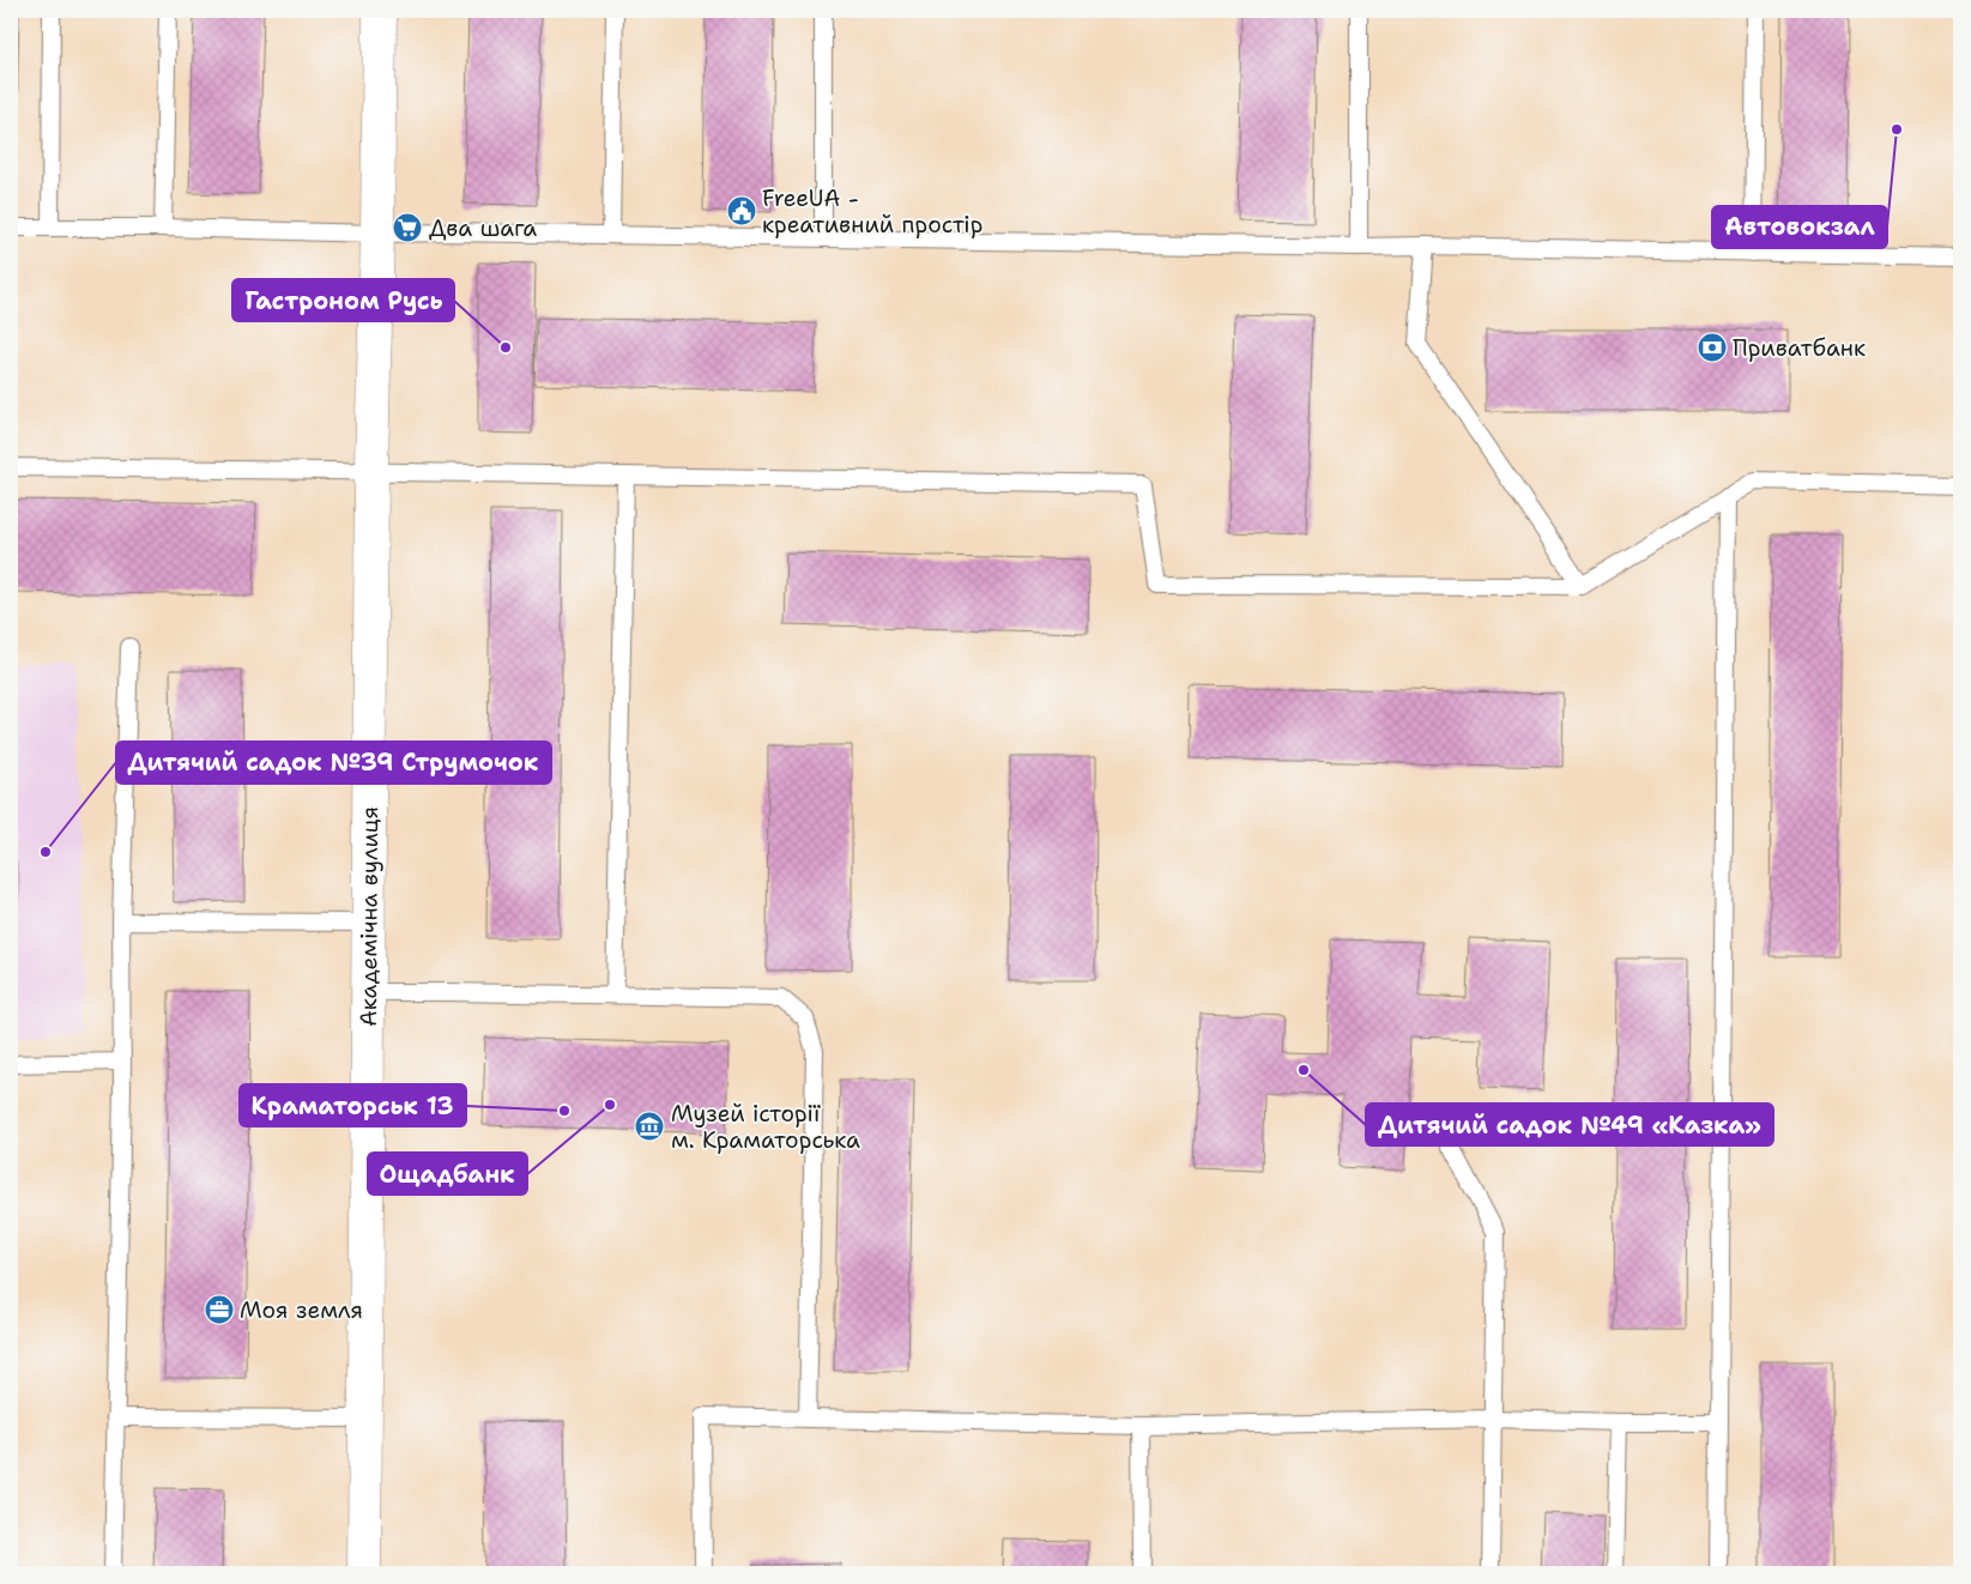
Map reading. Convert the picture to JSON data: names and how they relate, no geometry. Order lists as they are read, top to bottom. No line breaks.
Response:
{"streets":{"street":["Академічна вулиця"]},"places":{"other":["Автовокзал","Гастроном Русь","Дитячий садок №39 Струмочок","Дитячий садок №49 «Казка»","Ощадбанк","Краматорськ 13"],"public building":["FreeUA - креативний простір"],"supermarket":["Два шага"],"bank":["Приватбанк"],"museum":["Музей історії м. Краматорська"],"office":["Моя земля"]}}
